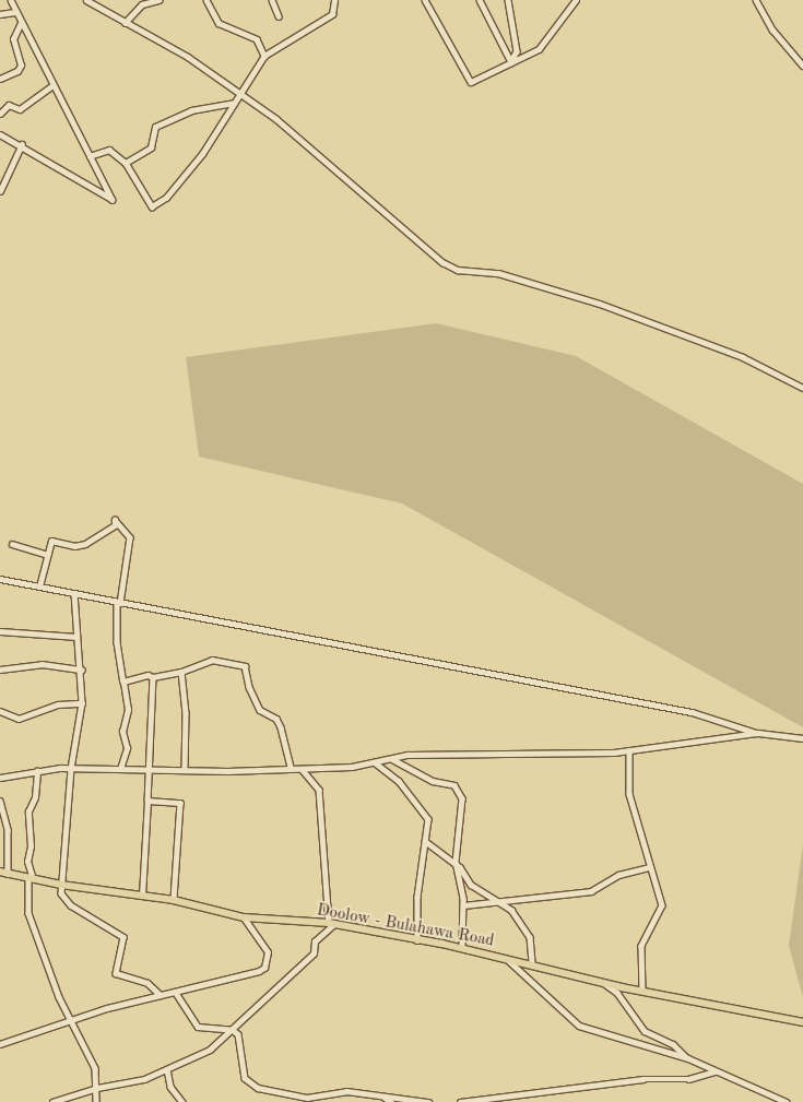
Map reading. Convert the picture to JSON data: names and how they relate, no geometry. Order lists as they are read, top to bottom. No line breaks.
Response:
{"streets":{"main road":["Doolow - Bulahawa Road"]}}
